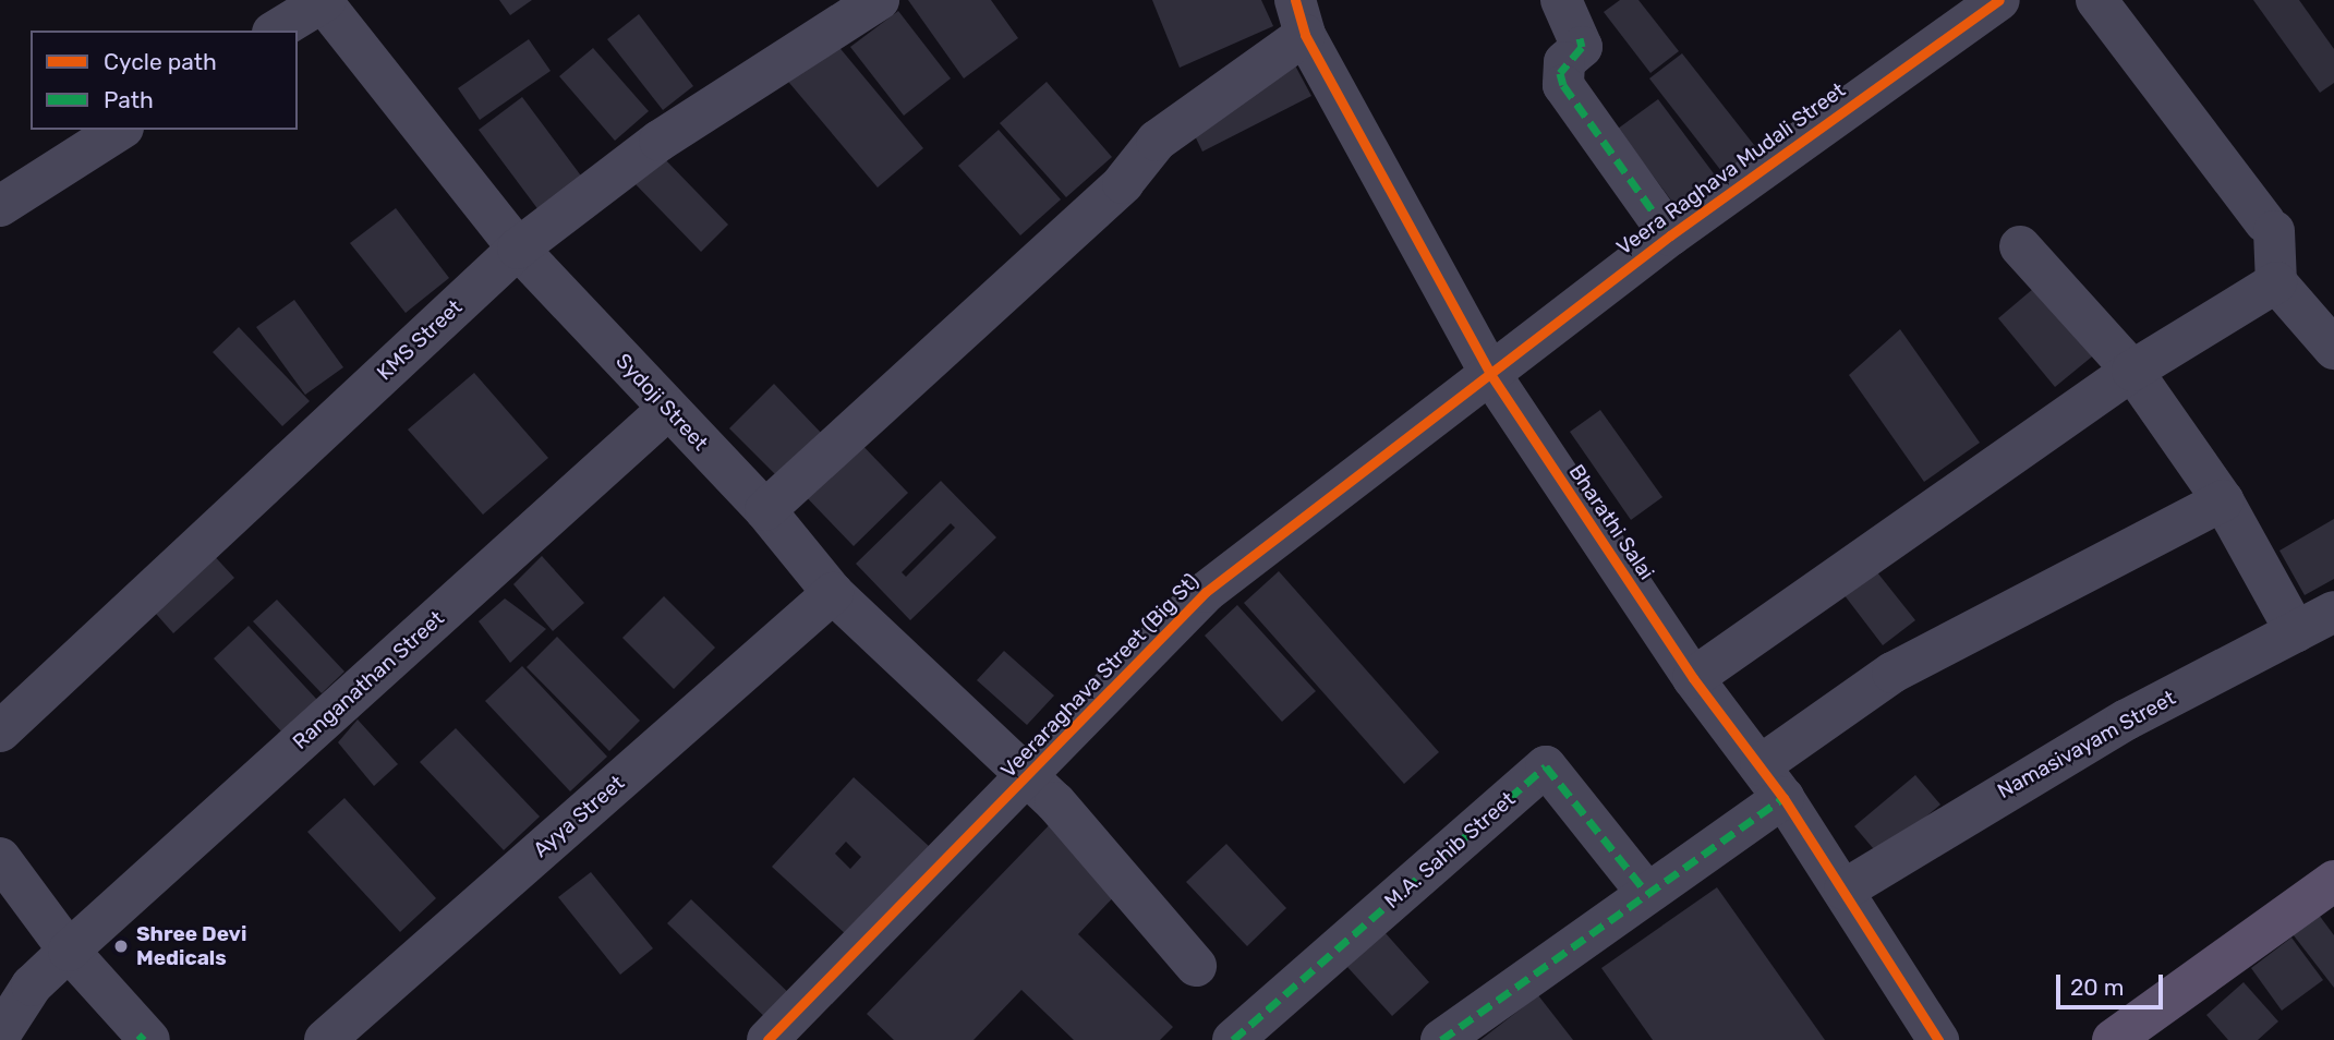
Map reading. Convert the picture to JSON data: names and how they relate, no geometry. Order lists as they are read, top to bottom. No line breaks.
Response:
{"streets":{"street":["Veera Raghava Mudali Street","KMS Street","Sydoji Street","Bharathi Salai","Veeraraghava Street (Big St)","Ranganathan Street","Namasivayam Street","Ayya Street","M.A. Sahib Street"]},"crossings":[["Veera Raghava Mudali Street","Bharathi Salai"],["Veera Raghava Mudali Street","Veeraraghava Street (Big St)"],["KMS Street","Sydoji Street"],["Sydoji Street","Veeraraghava Street (Big St)"],["Sydoji Street","Ranganathan Street"],["Sydoji Street","Ayya Street"],["Bharathi Salai","Veeraraghava Street (Big St)"],["Bharathi Salai","Namasivayam Street"]],"places":["Shree Devi Medicals"],"legend":["Cycle path","Path"],"scale_bar":"20 m"}
